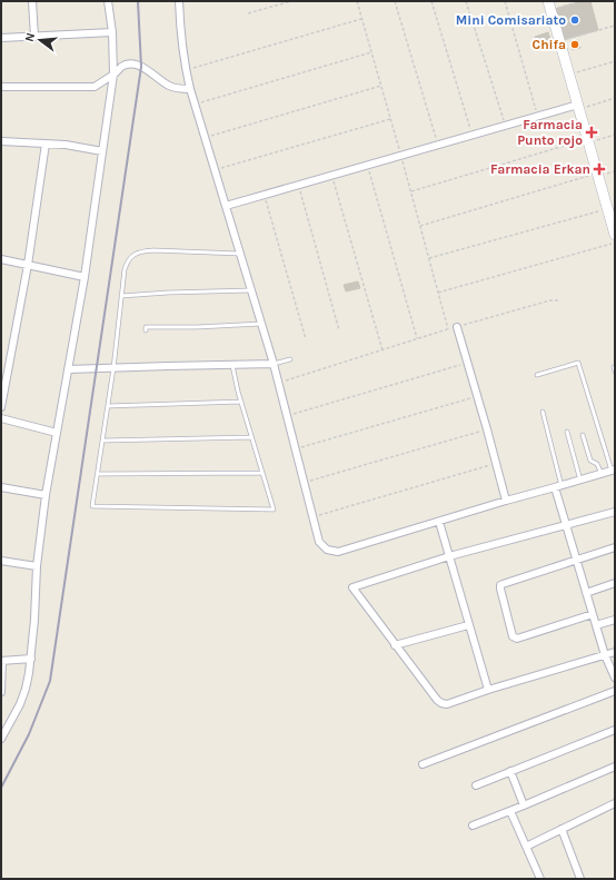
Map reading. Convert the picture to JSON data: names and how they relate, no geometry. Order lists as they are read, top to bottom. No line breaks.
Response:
{"places":{"other":["Mini Comisariato","Chifa"],"health":["Farmacia Punto rojo","Farmacia Erkan"]},"north":"left"}
